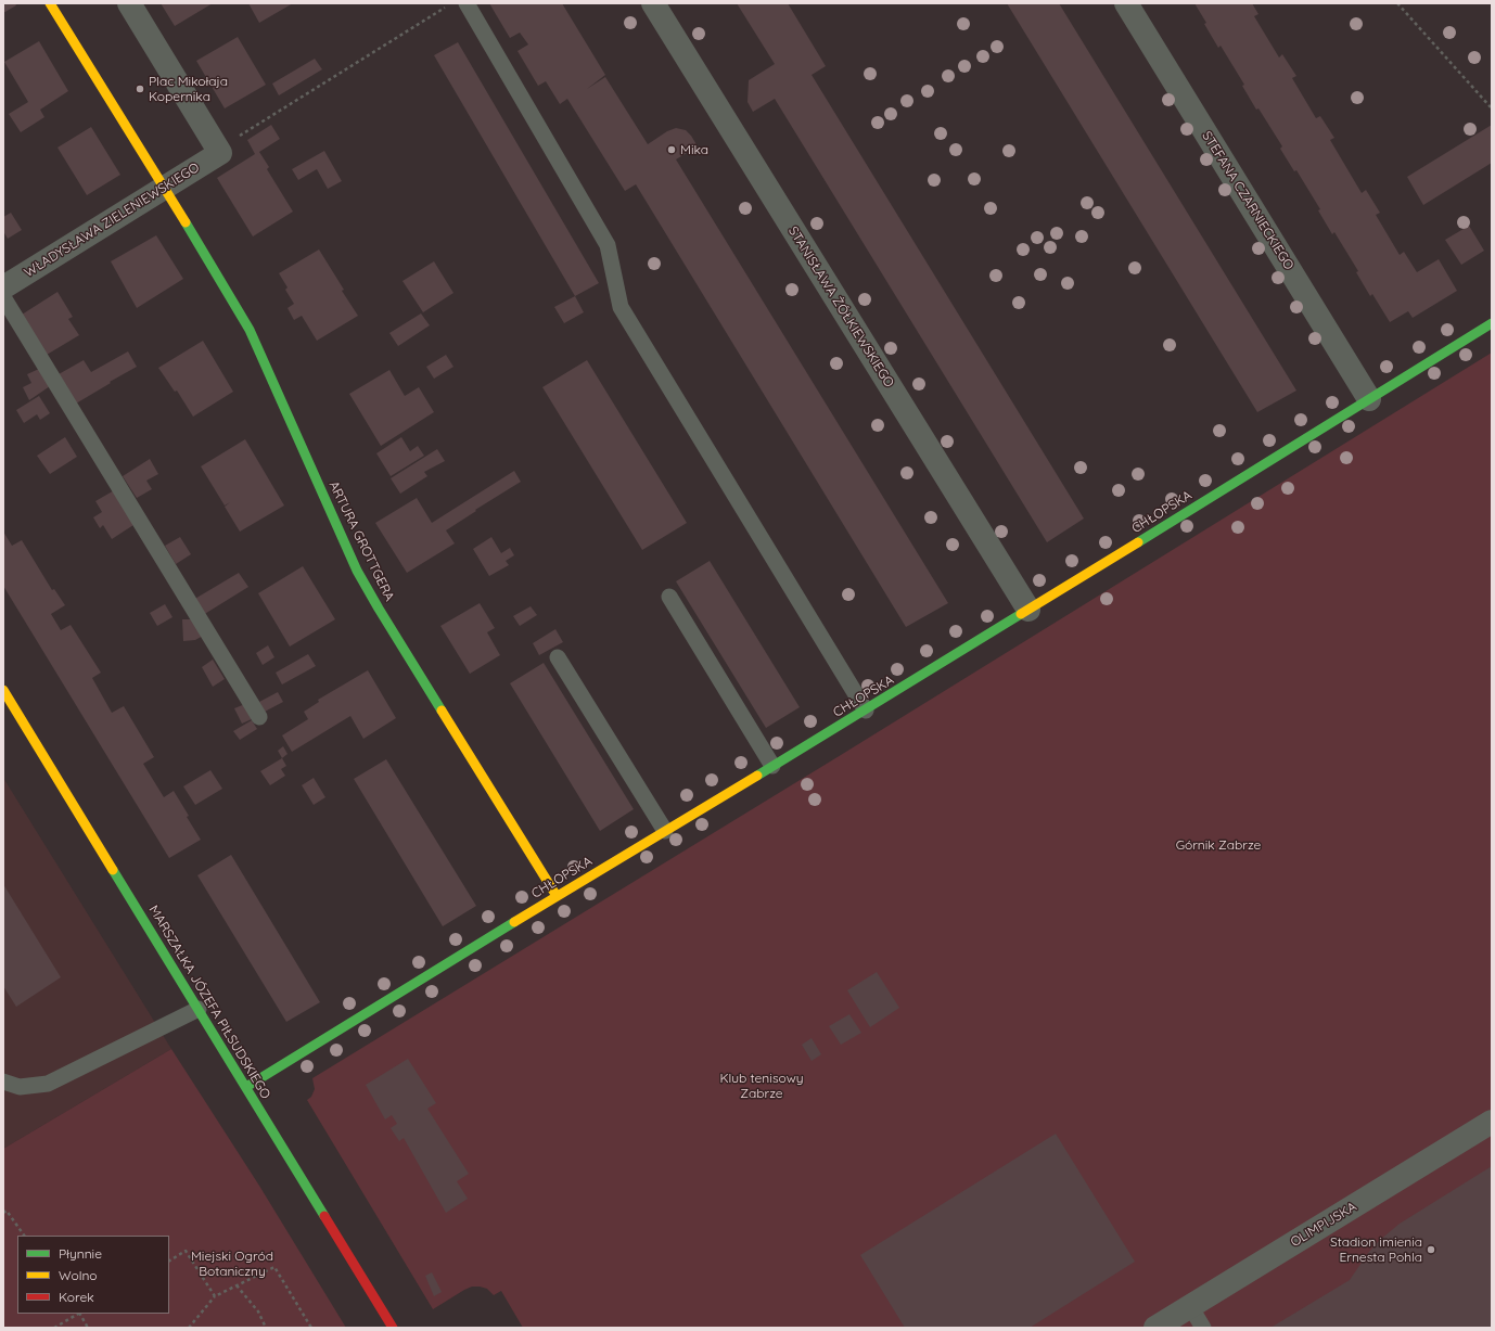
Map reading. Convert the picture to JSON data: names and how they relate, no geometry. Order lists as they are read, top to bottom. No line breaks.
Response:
{"streets":{"street":["STEFANA CZARNIECKIEGO","WŁADYSŁAWA ZIELENIEWSKIEGO","STANISŁAWA ŻÓŁKIEWSKIEGO","CHŁOPSKA","ARTURA GROTTGERA","MARSZAŁKA JÓZEFA PIŁSUDSKIEGO","OLIMPIJSKA"]},"crossings":[["STEFANA CZARNIECKIEGO","CHŁOPSKA"],["WŁADYSŁAWA ZIELENIEWSKIEGO","ARTURA GROTTGERA"],["STANISŁAWA ŻÓŁKIEWSKIEGO","CHŁOPSKA"],["CHŁOPSKA","ARTURA GROTTGERA"],["CHŁOPSKA","MARSZAŁKA JÓZEFA PIŁSUDSKIEGO"]],"parks":["Górnik Zabrze","Klub tenisowy Zabrze","Miejski Ogród Botaniczny"],"places":["Plac Mikołaja Kopernika","Mika","Stadion imienia Ernesta Pohla"],"legend":["Płynnie","Wolno","Korek"]}
